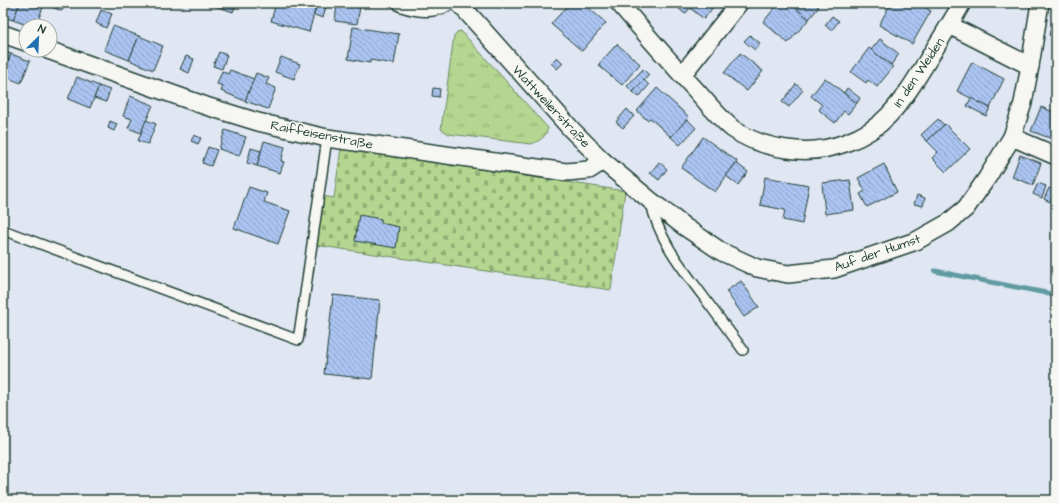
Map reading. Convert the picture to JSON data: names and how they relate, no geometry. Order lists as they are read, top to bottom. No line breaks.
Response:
{"streets":{"street":["In den Weiden","Wattweilerstraße","Raiffeisenstraße","Auf der Humst"]},"crossings":[["In den Weiden","Auf der Humst"],["Wattweilerstraße","Raiffeisenstraße"],["Wattweilerstraße","Auf der Humst"]],"north":"top right"}
